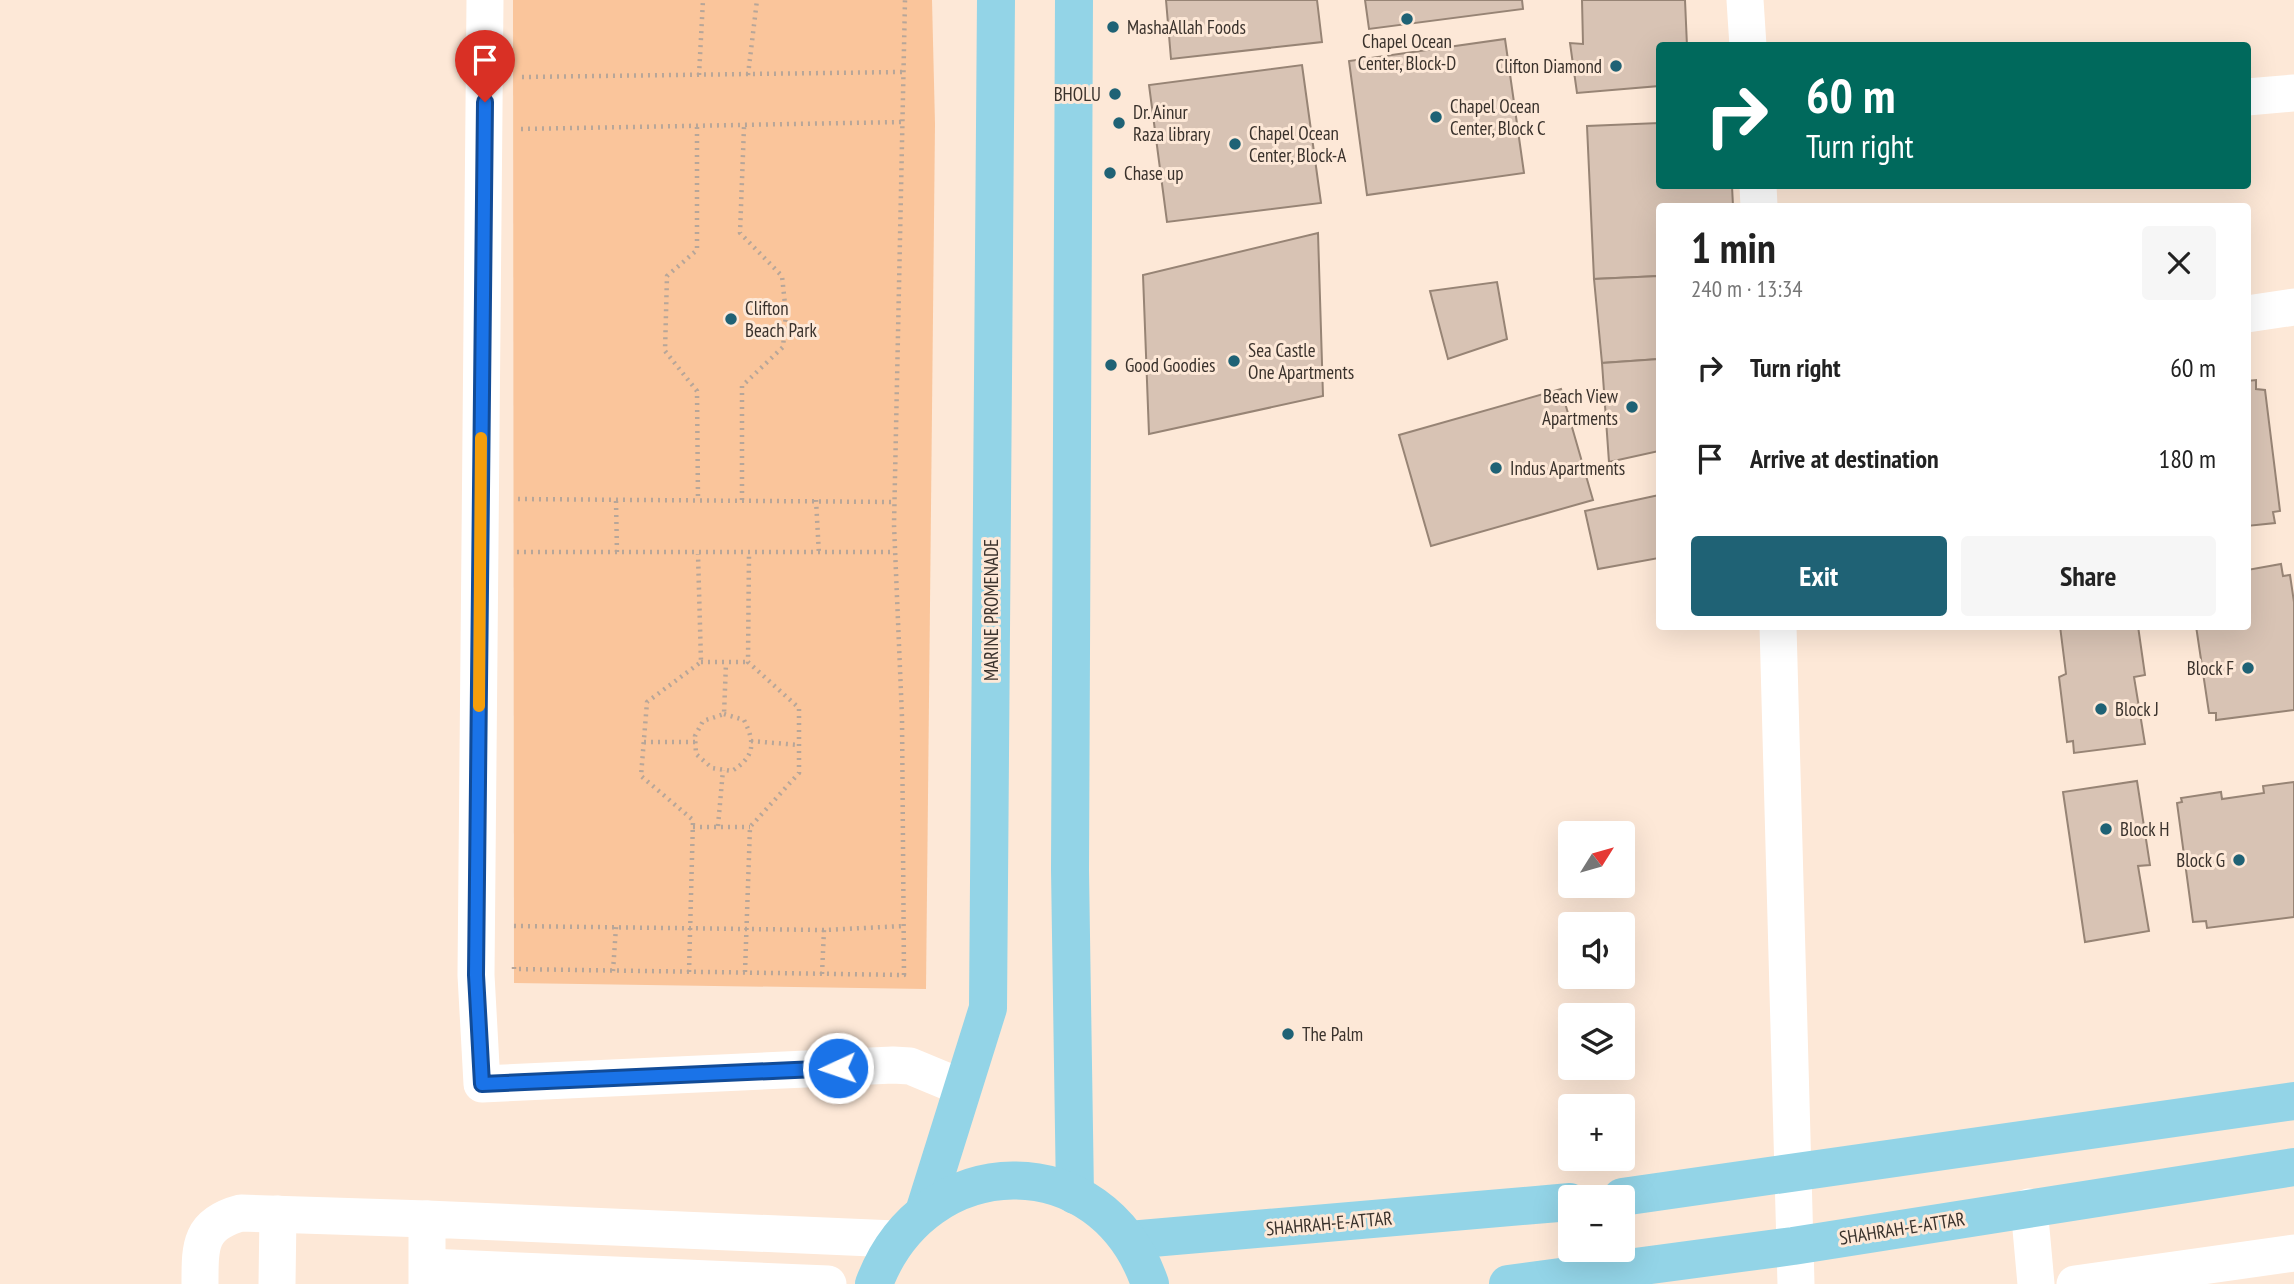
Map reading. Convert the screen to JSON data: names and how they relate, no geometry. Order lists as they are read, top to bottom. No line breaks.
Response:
{"streets":{"main road":["MARINE PROMENADE","SHAHRAH-E-ATTAR"]},"places":["Chapel Ocean Center, Block-D","MashaAllah Foods","Clifton Diamond","BHOLU","Chapel Ocean Center, Block C","Dr. Ainur Raza library","Chapel Ocean Center, Block-A","Chase up","Clifton Beach Park","Sea Castle One Apartments","Good Goodies","Beach View Apartments","Indus Apartments","Block F","Block J","Block H","Block G","The Palm"],"north":"top right","page":{"turn":["60 m","Turn right"],"heading":["1 min","240 m · 13:34"],"list":[{"name":"Turn right","value":"60 m"},{"name":"Arrive at destination","value":"180 m"}],"buttons":["Exit","Share"],"map_buttons":["+","−"]}}
